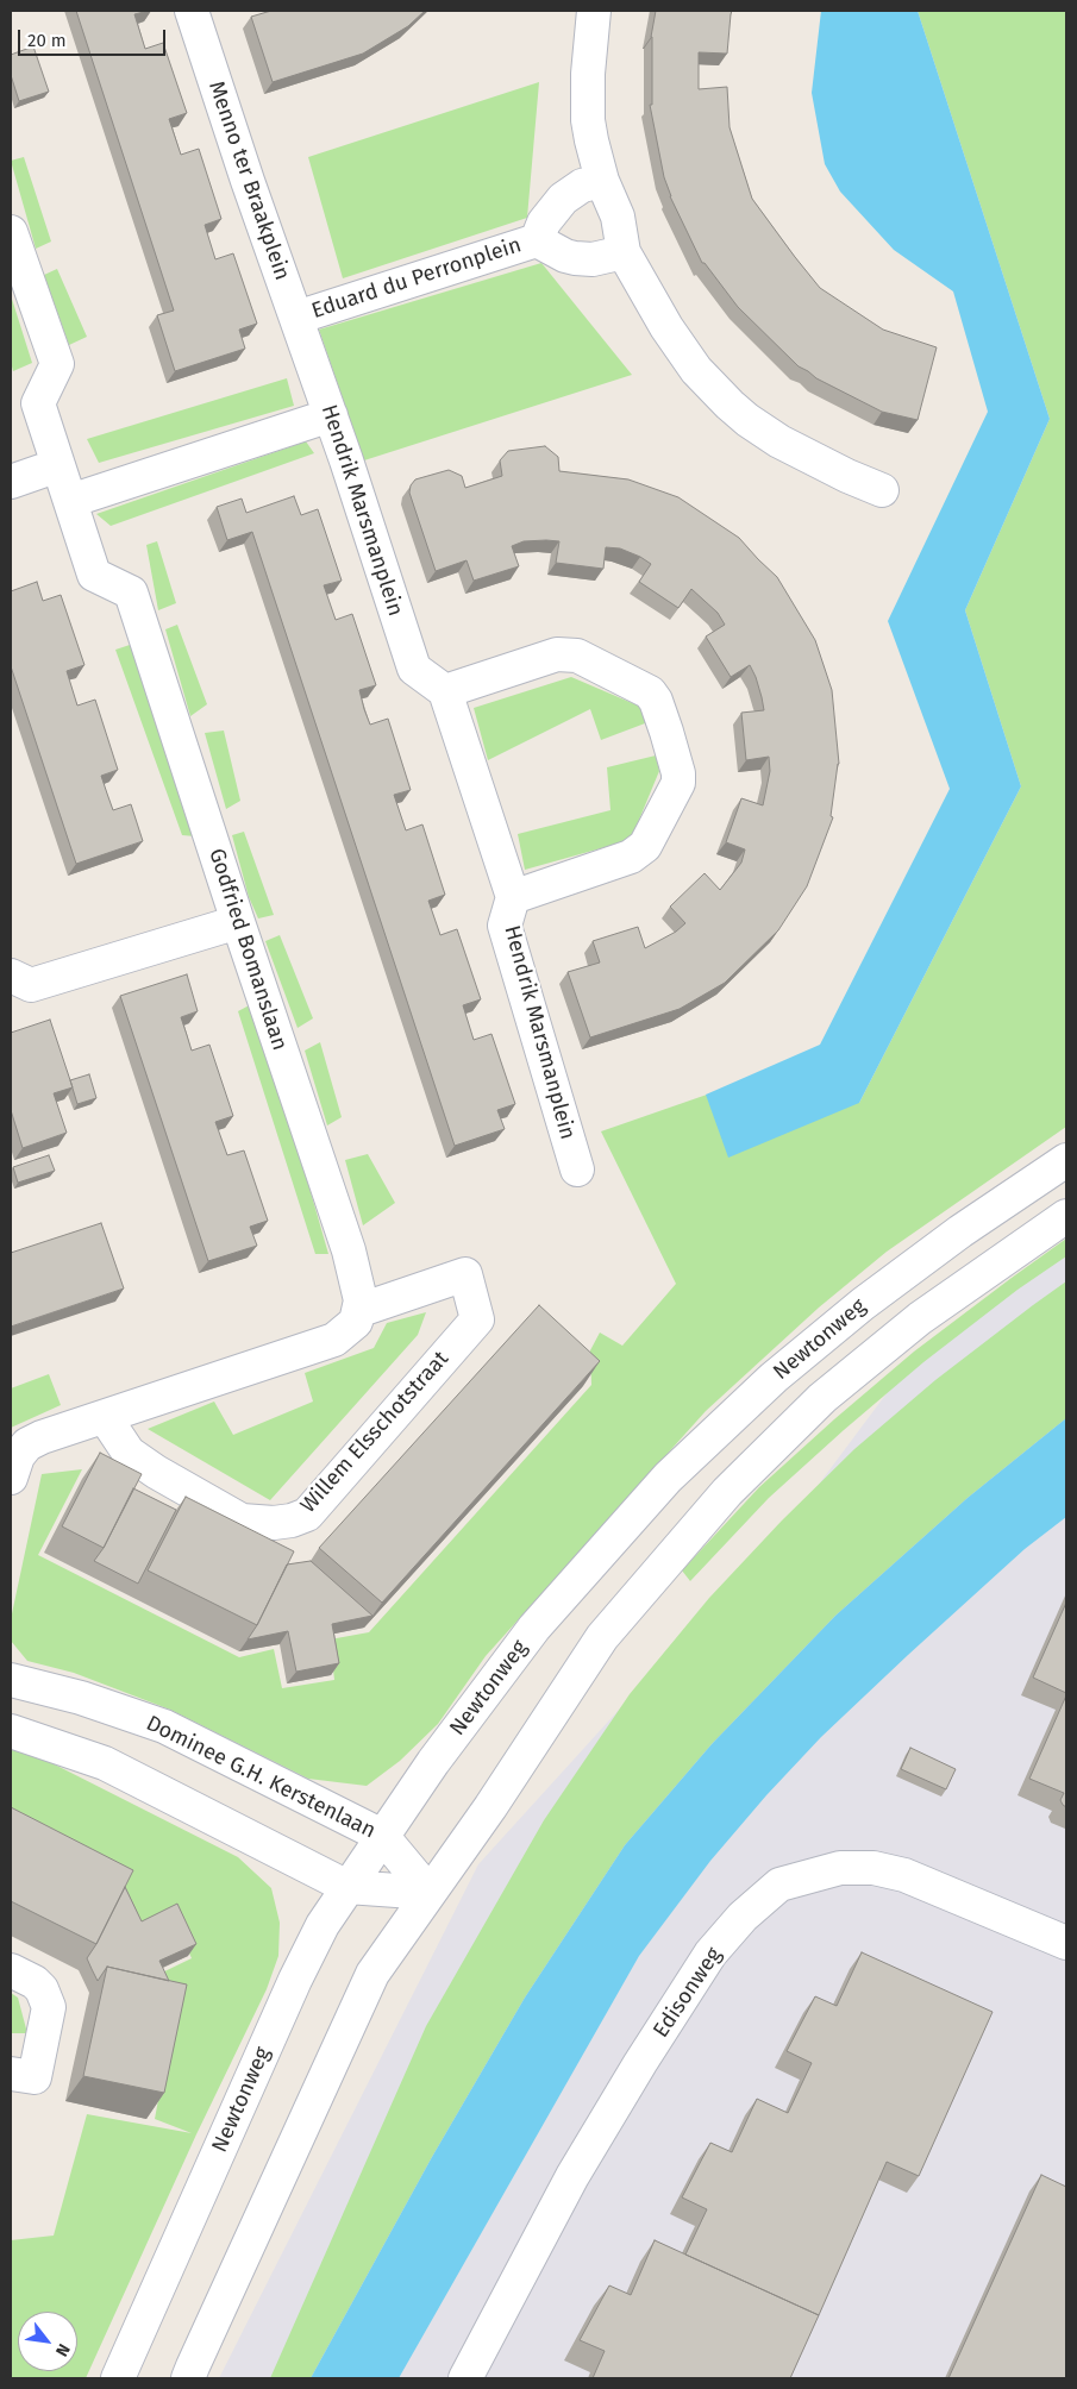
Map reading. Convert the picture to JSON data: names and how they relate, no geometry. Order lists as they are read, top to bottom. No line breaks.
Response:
{"streets":{"street":["Menno ter Braakplein","Eduard du Perronplein","Hendrik Marsmanplein","Godfried Bomanslaan","Newtonweg","Willem Elsschotstraat","Dominee G.H. Kerstenlaan","Edisonweg"]},"crossings":[["Menno ter Braakplein","Eduard du Perronplein"],["Menno ter Braakplein","Hendrik Marsmanplein"],["Eduard du Perronplein","Hendrik Marsmanplein"],["Godfried Bomanslaan","Willem Elsschotstraat"],["Newtonweg","Dominee G.H. Kerstenlaan"]],"scale_bar":"20 m","north":"bottom right"}
